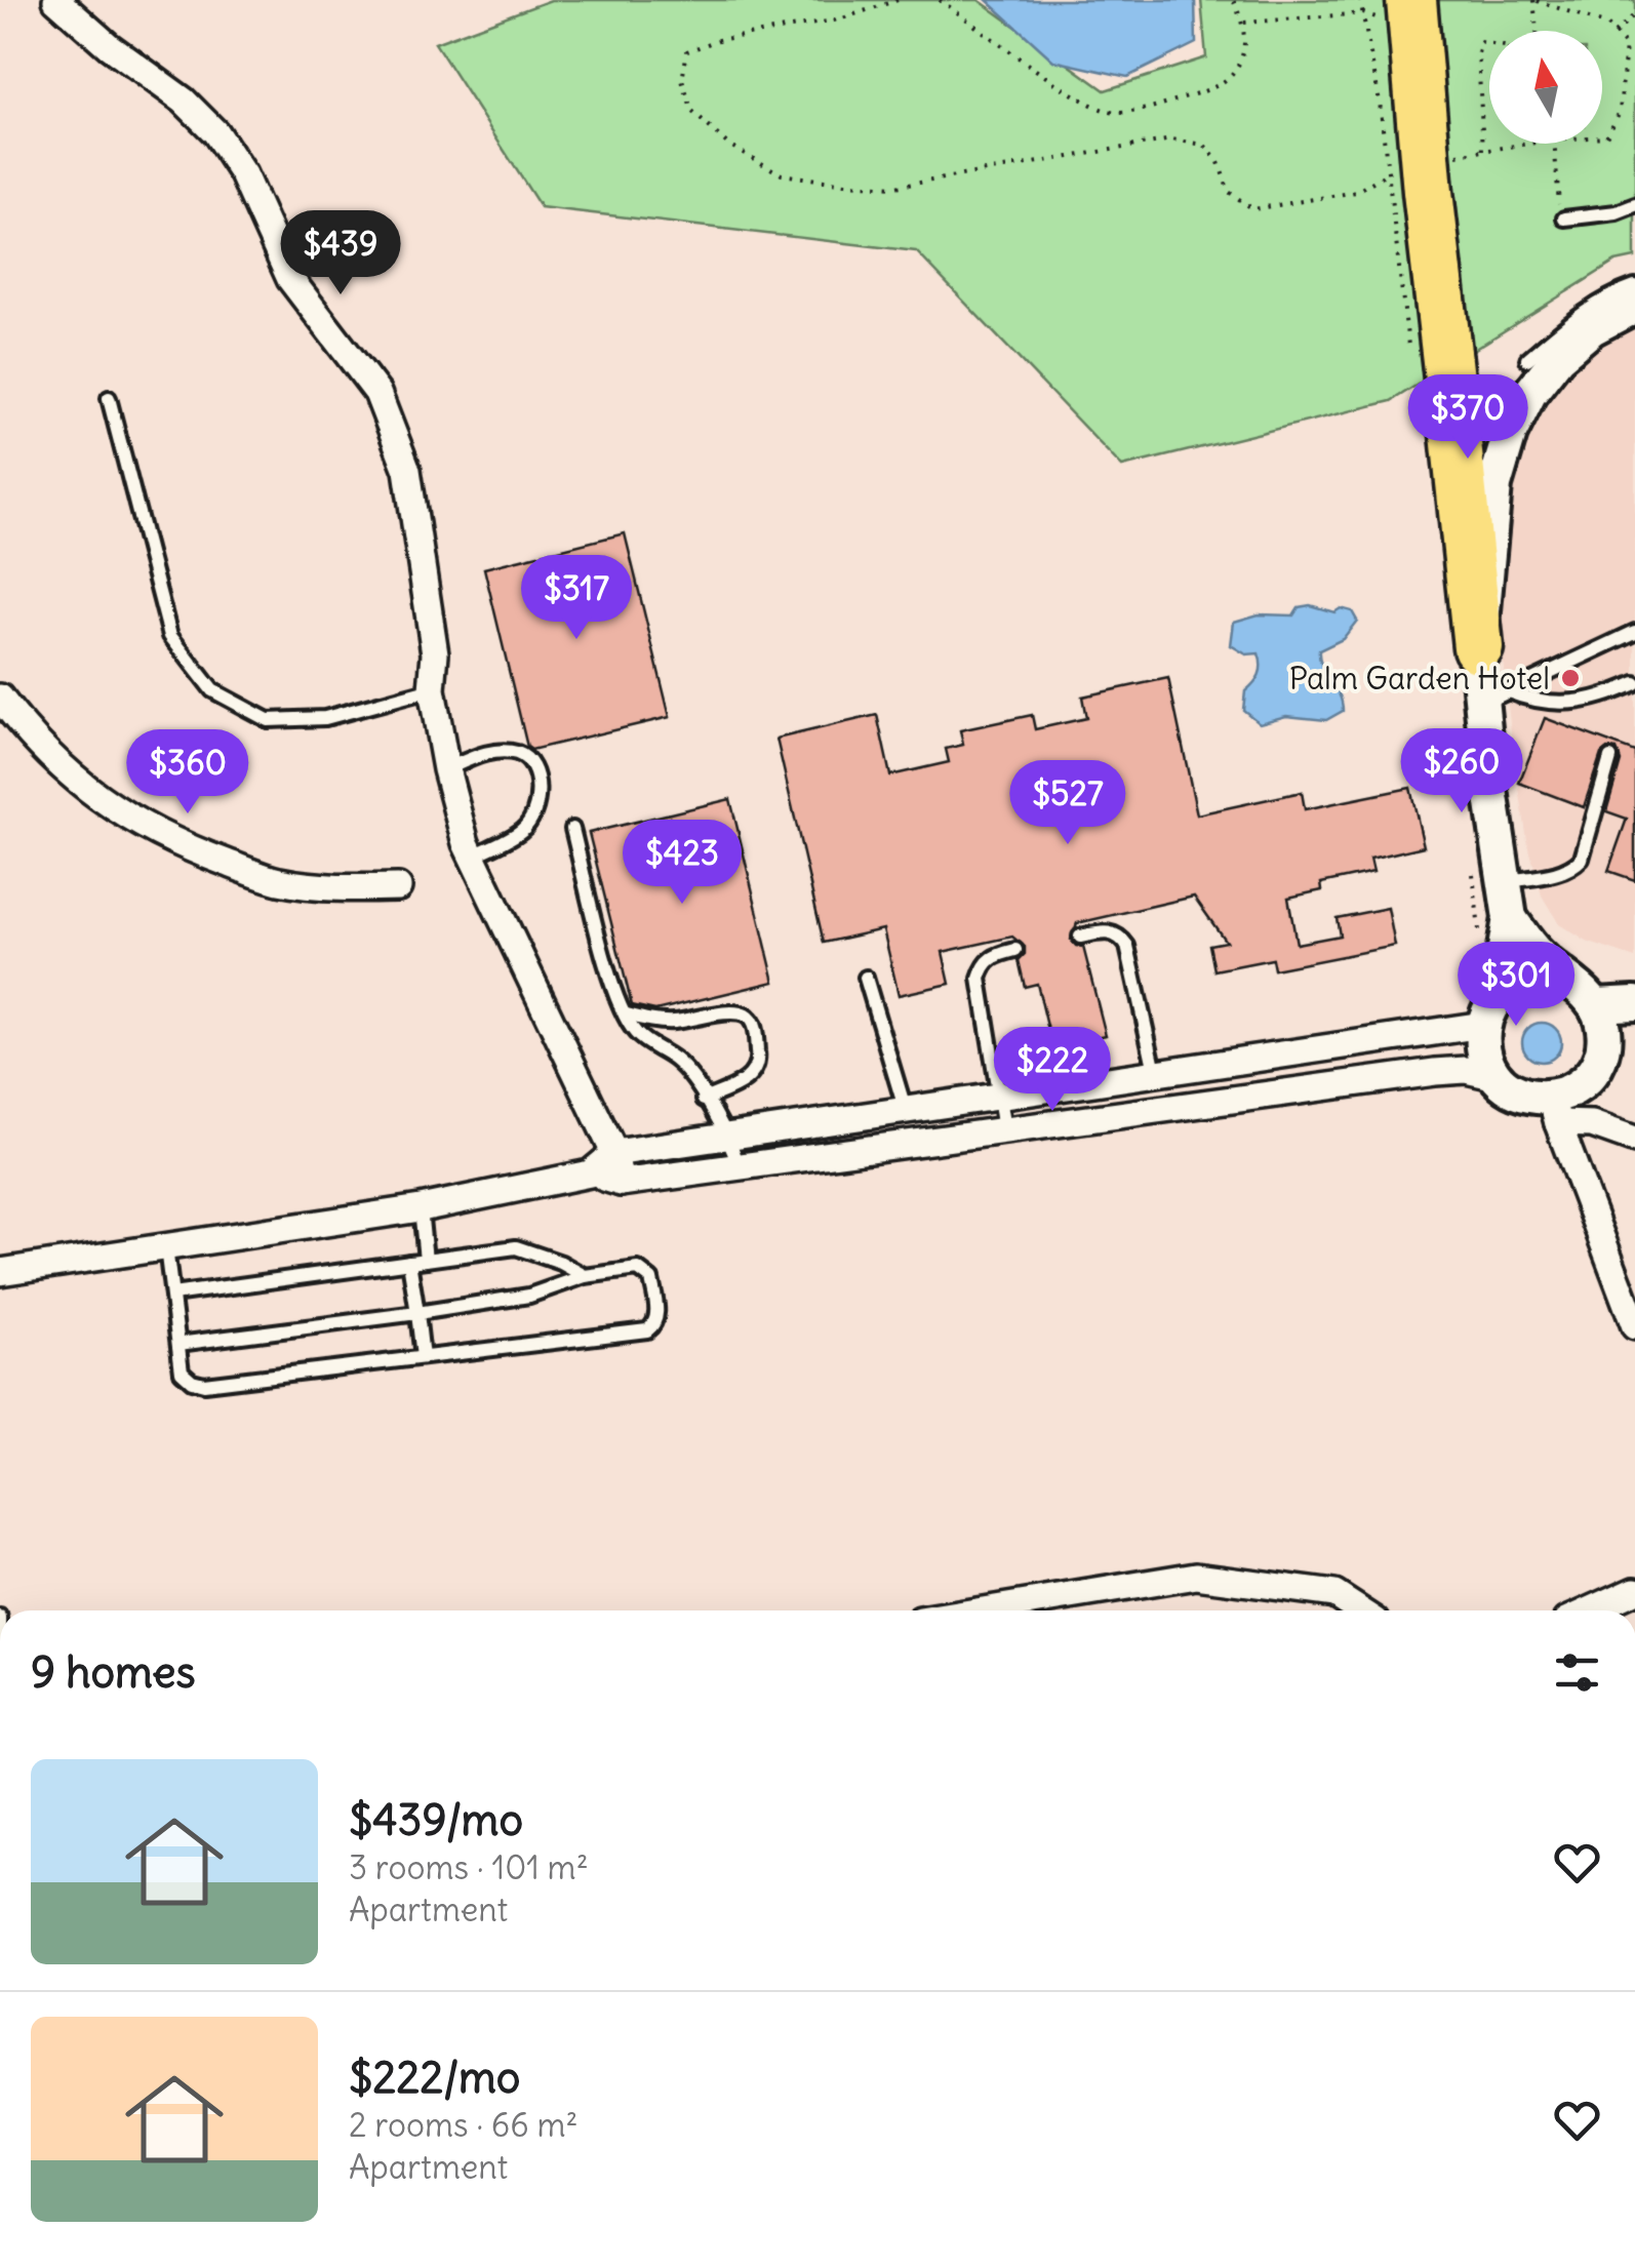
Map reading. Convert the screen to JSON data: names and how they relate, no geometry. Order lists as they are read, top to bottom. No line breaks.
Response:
{"places":["Palm Garden Hotel"],"north":"top","page":{"price":["$439","$370","$317","$260","$360","$527","$423","$301","$222"],"heading":"9 homes","list":[{"name":"$439/mo","note":"3 rooms · 101 m² · Apartment"},{"name":"$222/mo","note":"2 rooms · 66 m² · Apartment"}]}}
